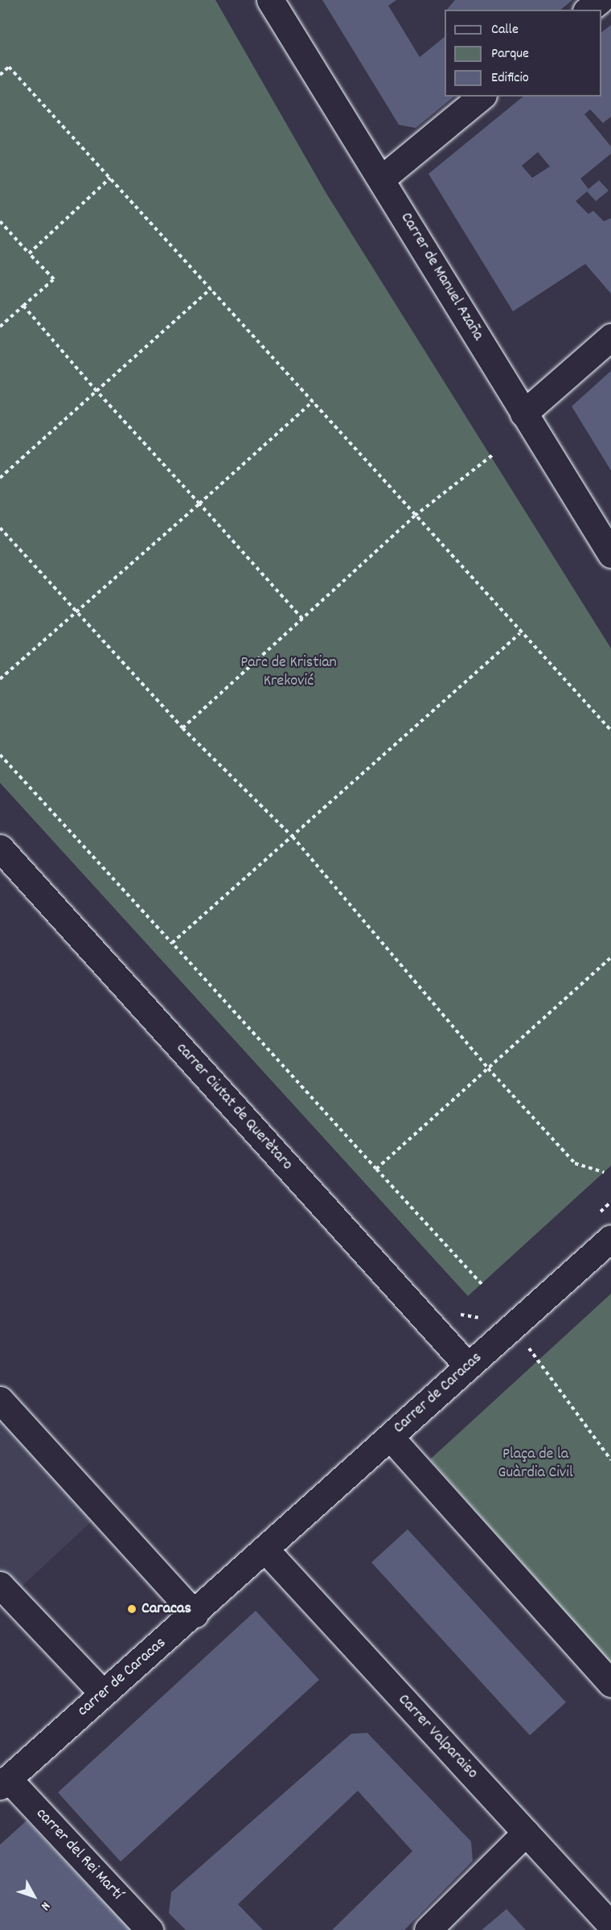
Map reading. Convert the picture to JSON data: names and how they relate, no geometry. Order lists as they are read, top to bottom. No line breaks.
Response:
{"streets":{"street":["Carrer de Manuel Azaña","carrer Ciutat de Querètaro","Carrer de Caracas","carrer de Caracas","Carrer Valparaiso","carrer del Rei Martí"]},"crossings":[["carrer Ciutat de Querètaro","Carrer de Caracas"],["Carrer de Caracas","carrer de Caracas"],["Carrer de Caracas","Carrer Valparaiso"],["carrer de Caracas","Carrer Valparaiso"],["carrer de Caracas","carrer del Rei Martí"]],"parks":["Parc de Kristian Kreković","Plaça de la Guàrdia Civil"],"places":["Caracas"],"legend":["Calle","Parque","Edificio"],"north":"bottom right"}
